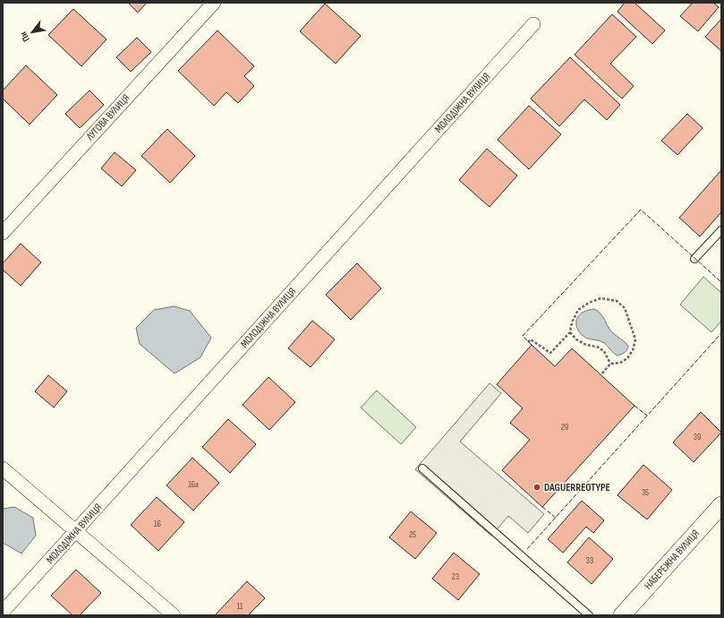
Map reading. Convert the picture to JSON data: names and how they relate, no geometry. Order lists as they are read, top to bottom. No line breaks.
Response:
{"streets":{"street":["МОЛОДІЖНА ВУЛИЦЯ","ЛУГОВА ВУЛИЦЯ","НАБЕРЕЖНА ВУЛИЦЯ"]},"places":["DAGUERREOTYPE"],"house_numbers":["29","39","16а","35","16","25","33","23","11"],"north":"bottom left"}
